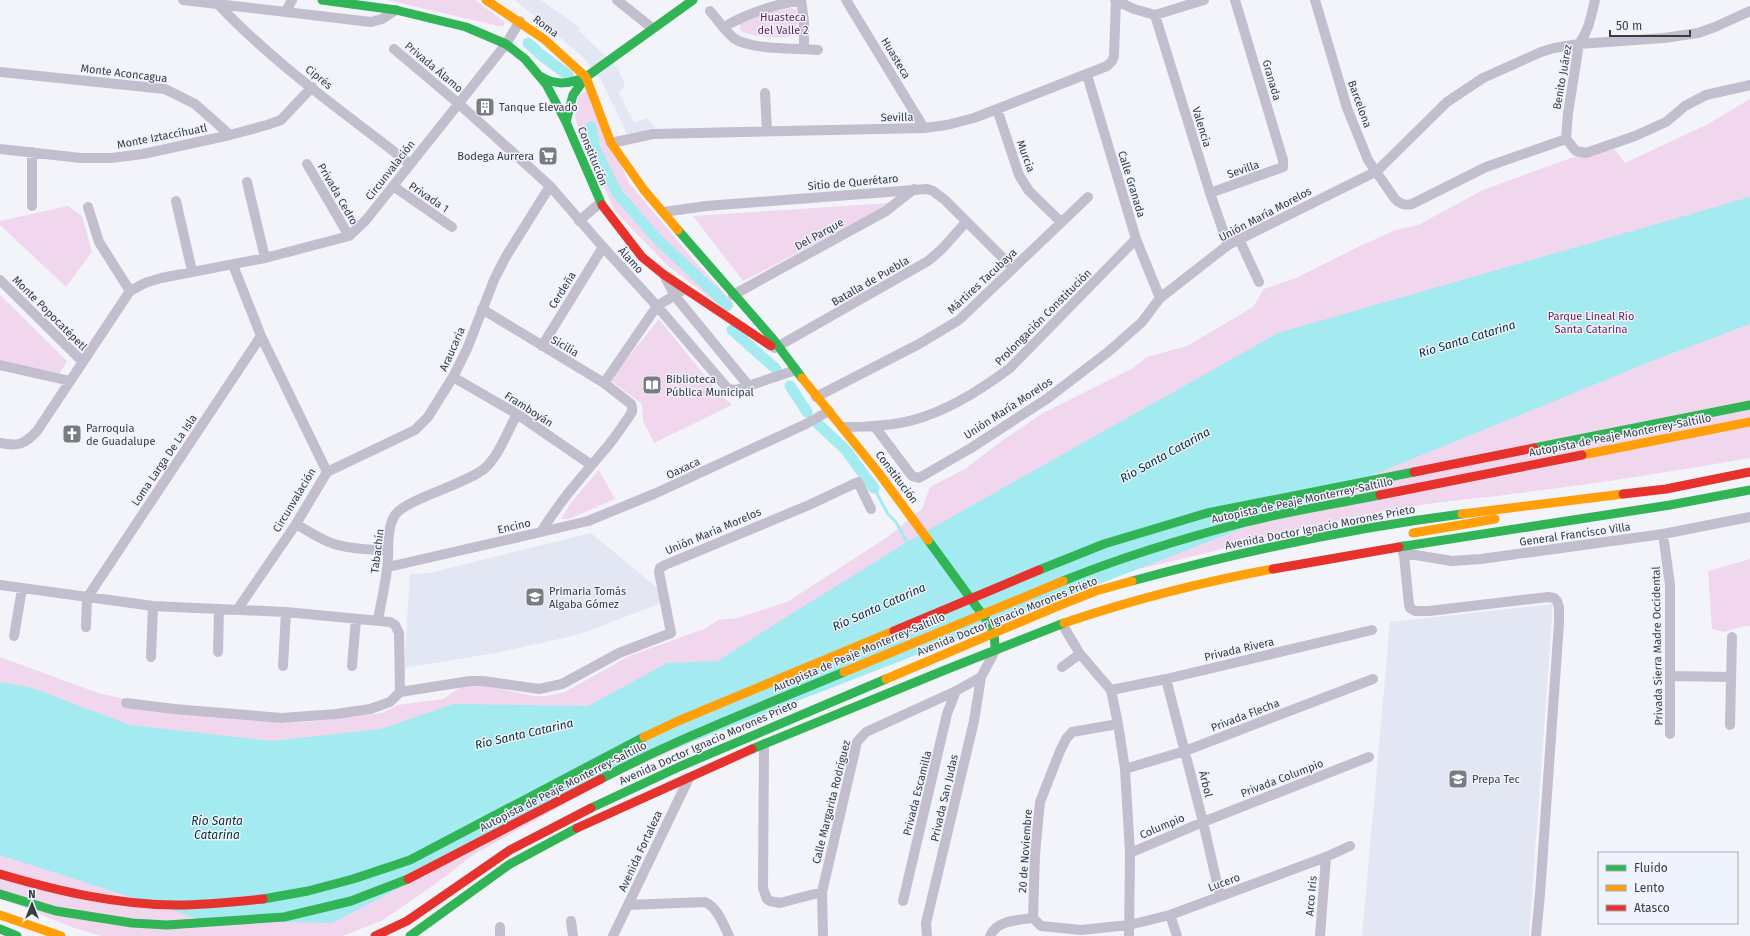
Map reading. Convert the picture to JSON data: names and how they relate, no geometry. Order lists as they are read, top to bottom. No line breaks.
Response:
{"streets":{"main road":["Roma","Constitución","Autopista de Peaje Monterrey-Saltillo","Avenida Doctor Ignacio Morones Prieto"],"street":["Huasteca","Privada Álamo","Monte Aconcagua","Ciprés","Benito Juárez","Granada","Barcelona","Sevilla","Valencia","Monte Iztaccíhuatl","Murcia","Circunvalación","Sitio de Querétaro","Calle Granada","Privada Cedro","Privada 1","Unión María Morelos","Del Parque","Álamo","Batalla de Puebla","Mártires Tacubaya","Cerdeña","Monte Popocatépetl","Prolongación Constitución","Sicilia","Araucaria","Framboyán","Loma Larga De La Isla","Oaxaca","Encino","General Francisco Villa","Tabachín","Privada Sierra Madre Occidental","Privada Rivera","Privada Flecha","Privada Columpio","Árbol","Privada Escamilla","Privada San Judas","Calle Margarita Rodríguez","Columpio","Avenida Fortaleza","20 de Noviembre","Lucero","Arco Iris"]},"crossings":[["Roma","Constitución"],["Roma","Circunvalación"],["Huasteca","Sevilla"],["Privada Álamo","Circunvalación"],["Privada Álamo","Álamo"],["Monte Aconcagua","Monte Iztaccíhuatl"],["Ciprés","Monte Iztaccíhuatl"],["Ciprés","Circunvalación"],["Benito Juárez","Barcelona"],["Benito Juárez","Unión María Morelos"],["Granada","Sevilla"],["Barcelona","Unión María Morelos"],["Sevilla","Valencia"],["Sevilla","Constitución"],["Sevilla","Murcia"],["Sevilla","Calle Granada"],["Valencia","Unión María Morelos"],["Constitución","Circunvalación"],["Constitución","Sitio de Querétaro"],["Constitución","Del Parque"],["Constitución","Álamo"],["Constitución","Batalla de Puebla"],["Constitución","Mártires Tacubaya"],["Constitución","Prolongación Constitución"],["Constitución","Oaxaca"],["Constitución","Avenida Doctor Ignacio Morones Prieto"],["Murcia","Mártires Tacubaya"],["Circunvalación","Privada Cedro"],["Circunvalación","Privada 1"],["Circunvalación","Álamo"],["Circunvalación","Araucaria"],["Circunvalación","Loma Larga De La Isla"],["Sitio de Querétaro","Del Parque"],["Sitio de Querétaro","Batalla de Puebla"],["Sitio de Querétaro","Mártires Tacubaya"],["Calle Granada","Unión María Morelos"],["Calle Granada","Prolongación Constitución"],["Unión María Morelos","Prolongación Constitución"],["Álamo","Cerdeña"],["Álamo","Araucaria"],["Cerdeña","Sicilia"],["Sicilia","Araucaria"],["Sicilia","Encino"],["Araucaria","Framboyán"],["Framboyán","Encino"],["Framboyán","Tabachín"],["Oaxaca","Encino"],["Encino","Tabachín"],["General Francisco Villa","Privada Sierra Madre Occidental"],["Privada Rivera","Árbol"],["Privada Flecha","Árbol"],["Privada Columpio","Árbol"],["Privada Columpio","Columpio"],["Árbol","Columpio"],["Árbol","Lucero"],["Privada Escamilla","Calle Margarita Rodríguez"],["Privada San Judas","Calle Margarita Rodríguez"],["20 de Noviembre","Lucero"],["Lucero","Arco Iris"]],"water":["Río Santa Catarina"],"parks":["Huasteca del Valle 2","Parque Lineal Río Santa Catarina"],"places":{"building":["Tanque Elevado"],"supermarket":["Bodega Aurrera"],"library":["Biblioteca Pública Municipal"],"church":["Parroquia de Guadalupe"],"school or university":["Primaria Tomás Algaba Gómez","Prepa Tec"]},"legend":["Fluido","Lento","Atasco"],"scale_bar":"50 m","north":"top"}
